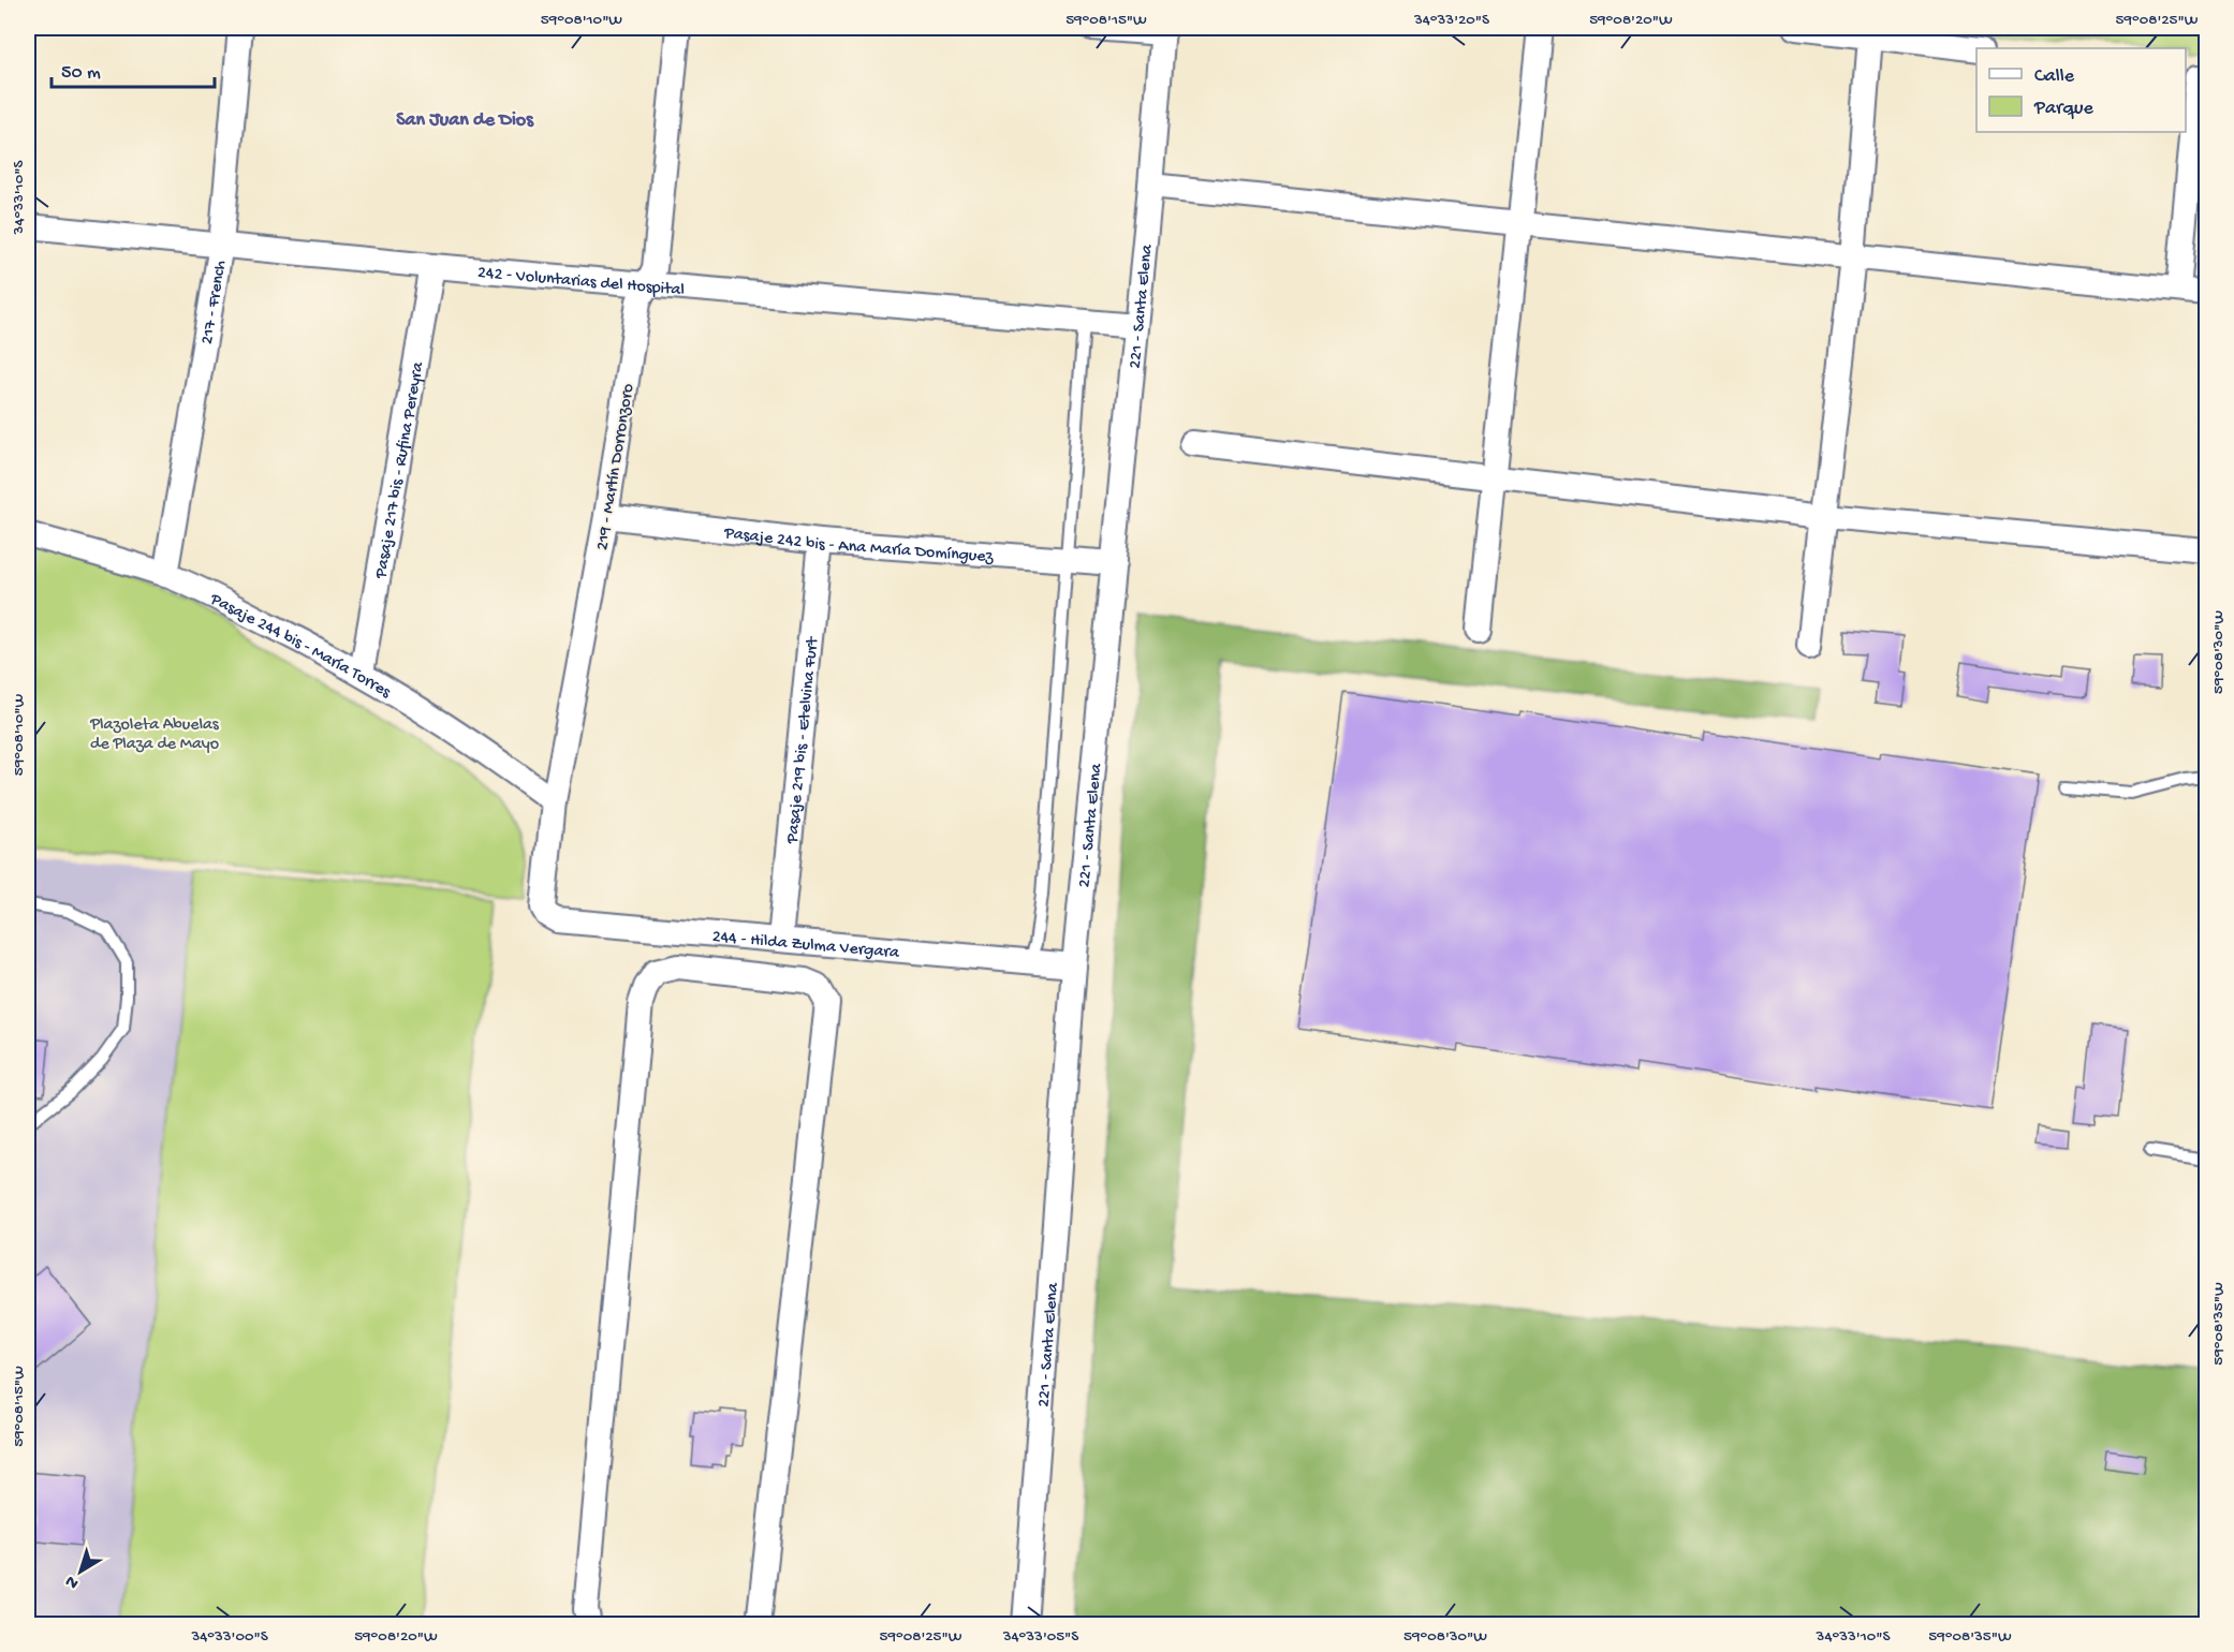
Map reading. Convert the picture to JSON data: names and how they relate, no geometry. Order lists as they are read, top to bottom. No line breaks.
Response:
{"streets":{"street":["242 - Voluntarias del Hospital","217 - French","221 - Santa Elena","219 - Martín Dorronzoro","Pasaje 217 bis - Rufina Pereyra","Pasaje 242 bis - Ana María Domínguez","Pasaje 244 bis - María Torres","Pasaje 219 bis - Etelvina Furt","244 - Hilda Zulma Vergara"]},"crossings":[["242 - Voluntarias del Hospital","217 - French"],["242 - Voluntarias del Hospital","221 - Santa Elena"],["242 - Voluntarias del Hospital","219 - Martín Dorronzoro"],["242 - Voluntarias del Hospital","Pasaje 217 bis - Rufina Pereyra"],["217 - French","Pasaje 244 bis - María Torres"],["221 - Santa Elena","Pasaje 242 bis - Ana María Domínguez"],["221 - Santa Elena","244 - Hilda Zulma Vergara"],["219 - Martín Dorronzoro","Pasaje 242 bis - Ana María Domínguez"],["219 - Martín Dorronzoro","Pasaje 244 bis - María Torres"],["219 - Martín Dorronzoro","244 - Hilda Zulma Vergara"],["Pasaje 217 bis - Rufina Pereyra","Pasaje 244 bis - María Torres"],["Pasaje 242 bis - Ana María Domínguez","Pasaje 219 bis - Etelvina Furt"],["Pasaje 219 bis - Etelvina Furt","244 - Hilda Zulma Vergara"]],"districts":["San Juan de Dios"],"parks":["Plazoleta Abuelas de Plaza de Mayo"],"legend":["Calle","Parque"],"scale_bar":"50 m","north":"bottom left","coordinates":["59°08'10\"W","59°08'15\"W","34°33'20\"S","59°08'20\"W","59°08'25\"W","34°33'10\"S","59°08'30\"W","59°08'35\"W","34°33'00\"S","34°33'05\"S"]}
